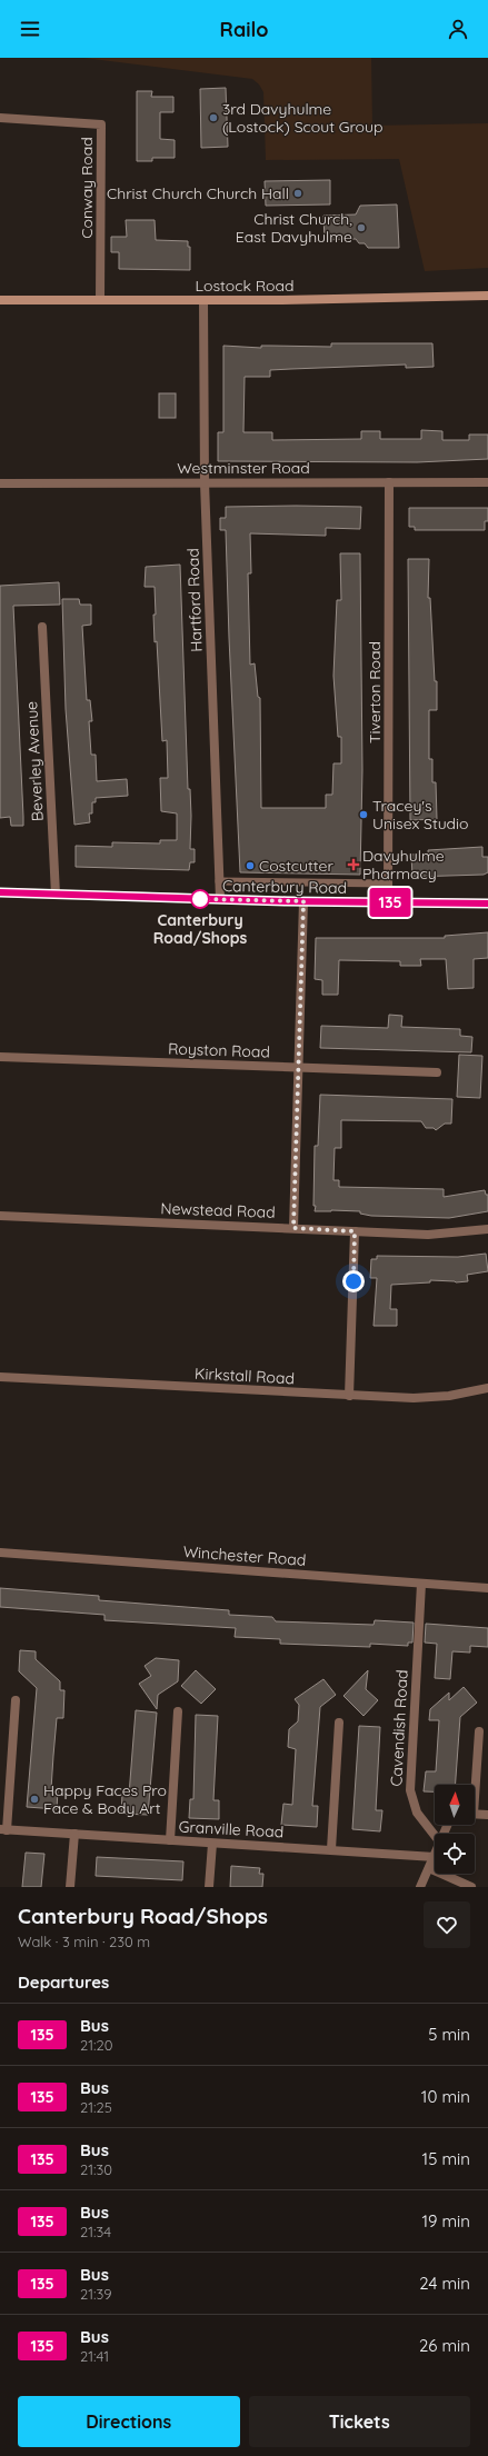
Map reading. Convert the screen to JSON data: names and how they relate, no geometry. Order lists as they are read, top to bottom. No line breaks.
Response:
{"streets":{"main road":["Lostock Road"],"street":["Conway Road","Westminster Road","Hartford Road","Tiverton Road","Beverley Avenue","Canterbury Road","Royston Road","Newstead Road","Kirkstall Road","Winchester Road","Cavendish Road","Granville Road"]},"crossings":[["Conway Road","Lostock Road"],["Lostock Road","Hartford Road"],["Westminster Road","Hartford Road"],["Westminster Road","Tiverton Road"],["Hartford Road","Canterbury Road"],["Tiverton Road","Canterbury Road"],["Beverley Avenue","Canterbury Road"],["Winchester Road","Cavendish Road"]],"places":{"other":["3rd Davyhulme (Lostock) Scout Group","Christ Church Church Hall","Christ Church, East Davyhulme","Tracey's Unisex Studio","Costcutter","Canterbury Road/Shops","Happy Faces Pro Face & Body Art"],"health":["Davyhulme Pharmacy"]},"lines":["bus line 135"],"north":"top","page":{"header":"Railo","on_map":"135","heading":[["Canterbury Road/Shops","Walk · 3 min · 230 m"],"Departures"],"list":[{"mark":"135","name":"Bus","note":"21:20","value":"5 min"},{"mark":"135","name":"Bus","note":"21:25","value":"10 min"},{"mark":"135","name":"Bus","note":"21:30","value":"15 min"},{"mark":"135","name":"Bus","note":"21:34","value":"19 min"},{"mark":"135","name":"Bus","note":"21:39","value":"24 min"},{"mark":"135","name":"Bus","note":"21:41","value":"26 min"}],"buttons":["Directions","Tickets"]}}
